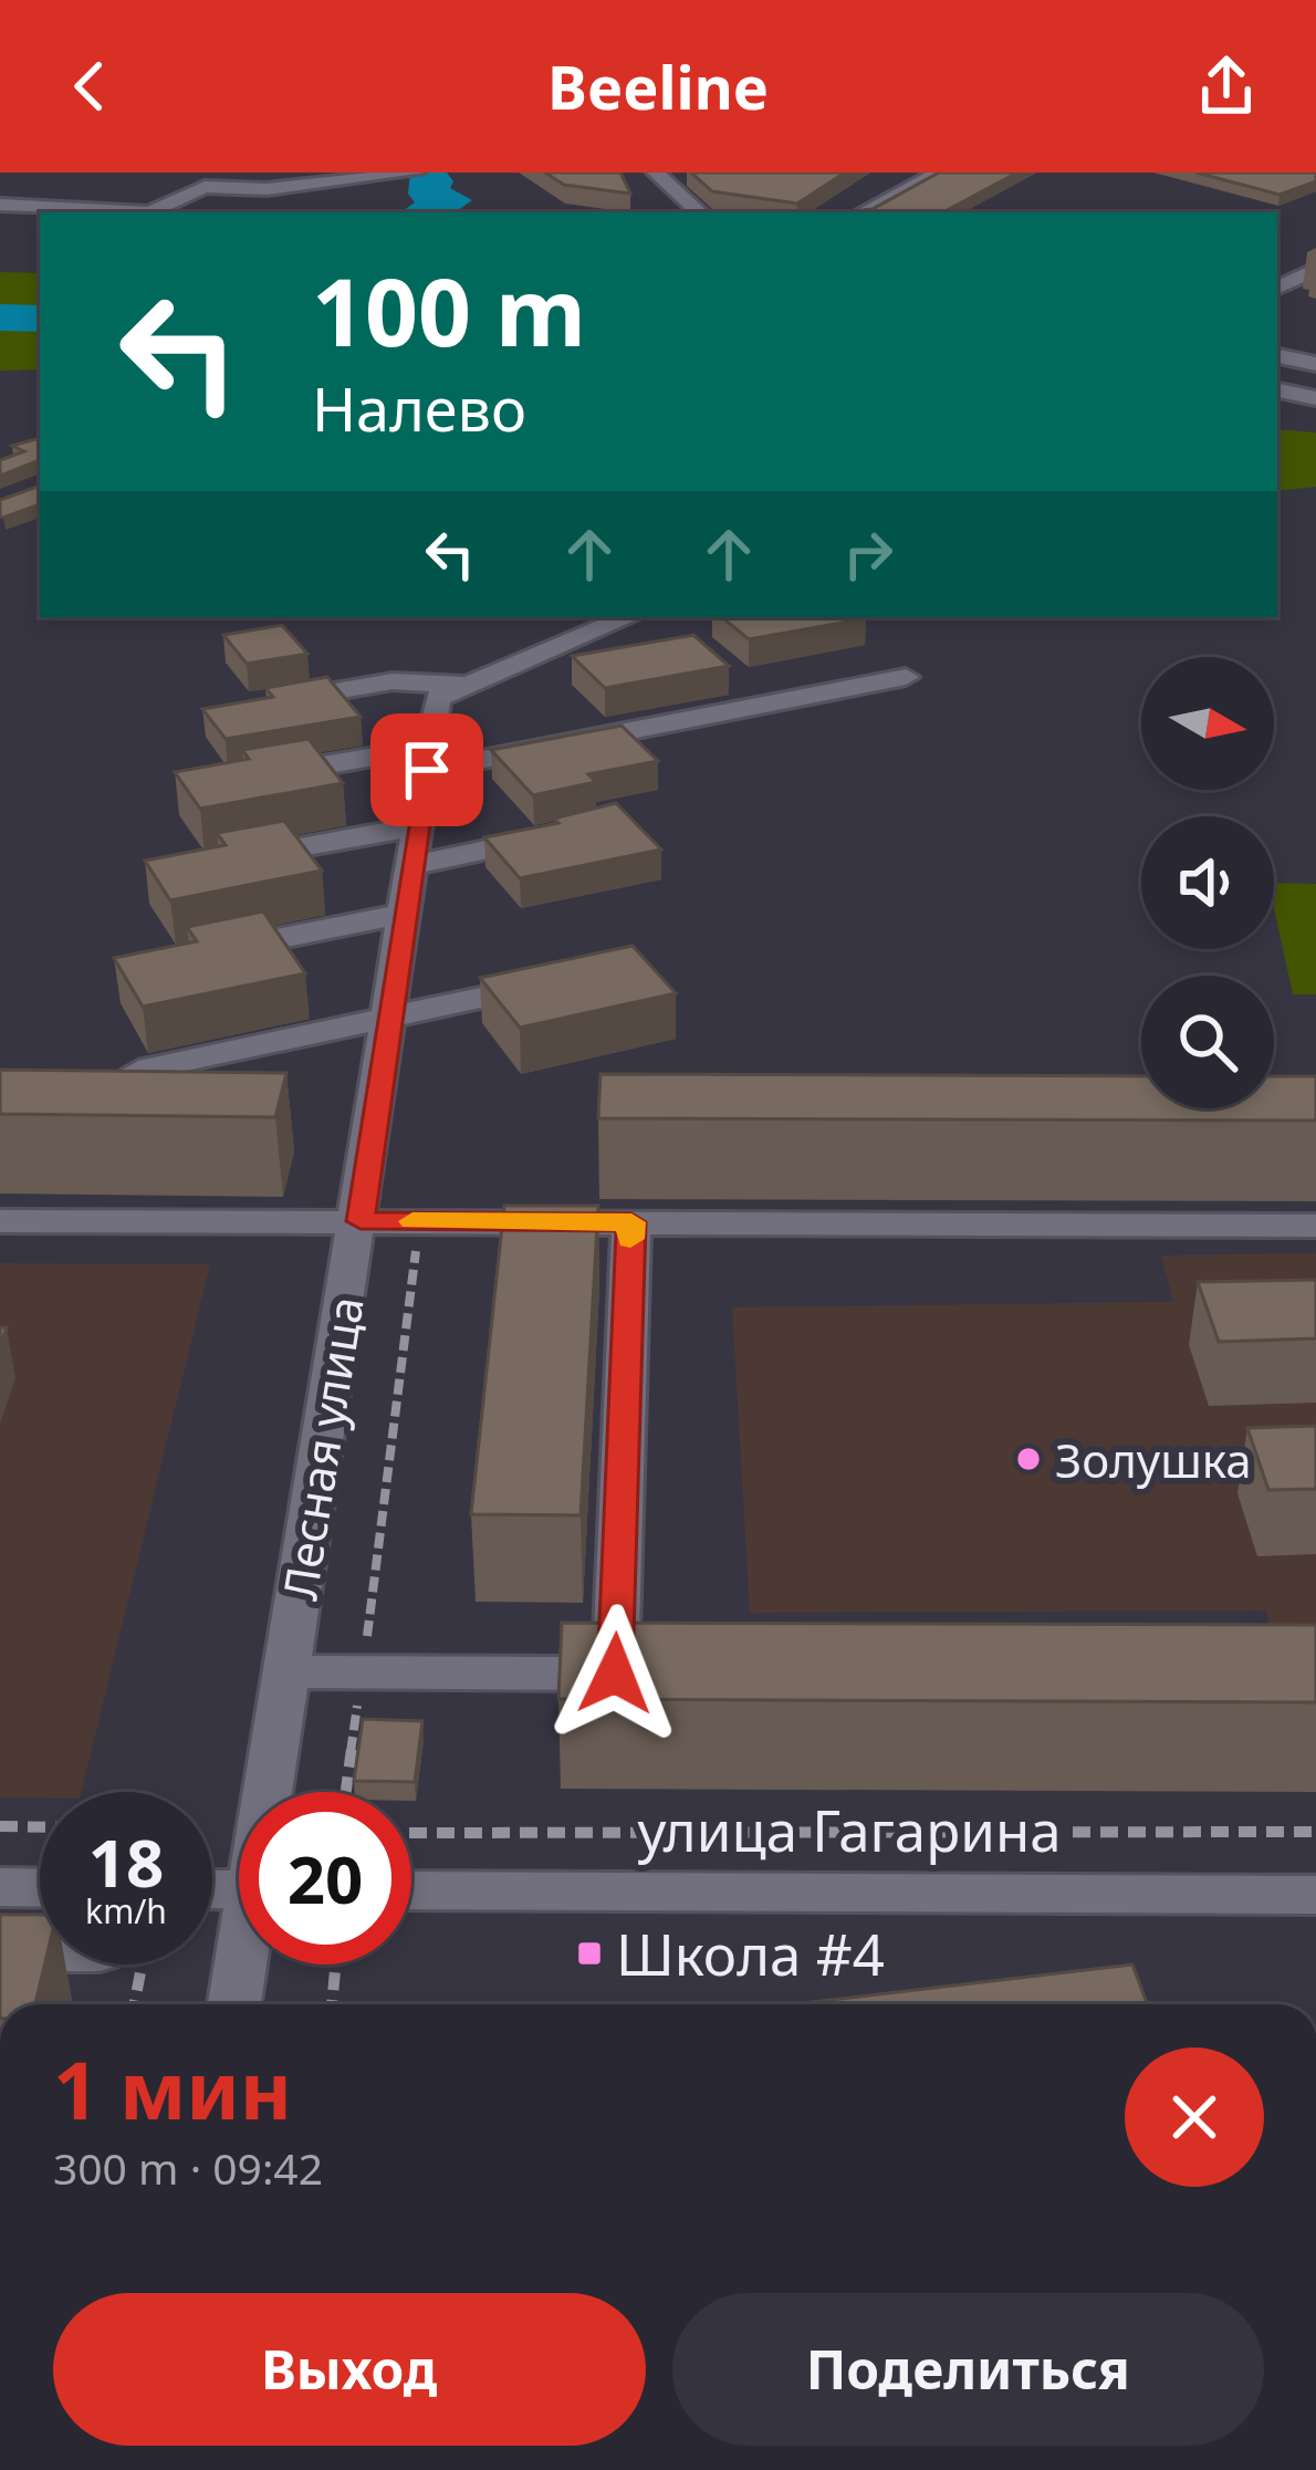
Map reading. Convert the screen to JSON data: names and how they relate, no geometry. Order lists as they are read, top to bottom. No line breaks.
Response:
{"streets":{"street":["Лесная улица","улица Гагарина"]},"places":{"other":["Золушка"],"transit":["Школа #4"]},"north":"right","page":{"header":"Beeline","turn":["100 m","Налево"],"speed":"18 km/h","limit":"20","heading":["1 мин","300 m · 09:42"],"buttons":["Выход","Поделиться"]}}
